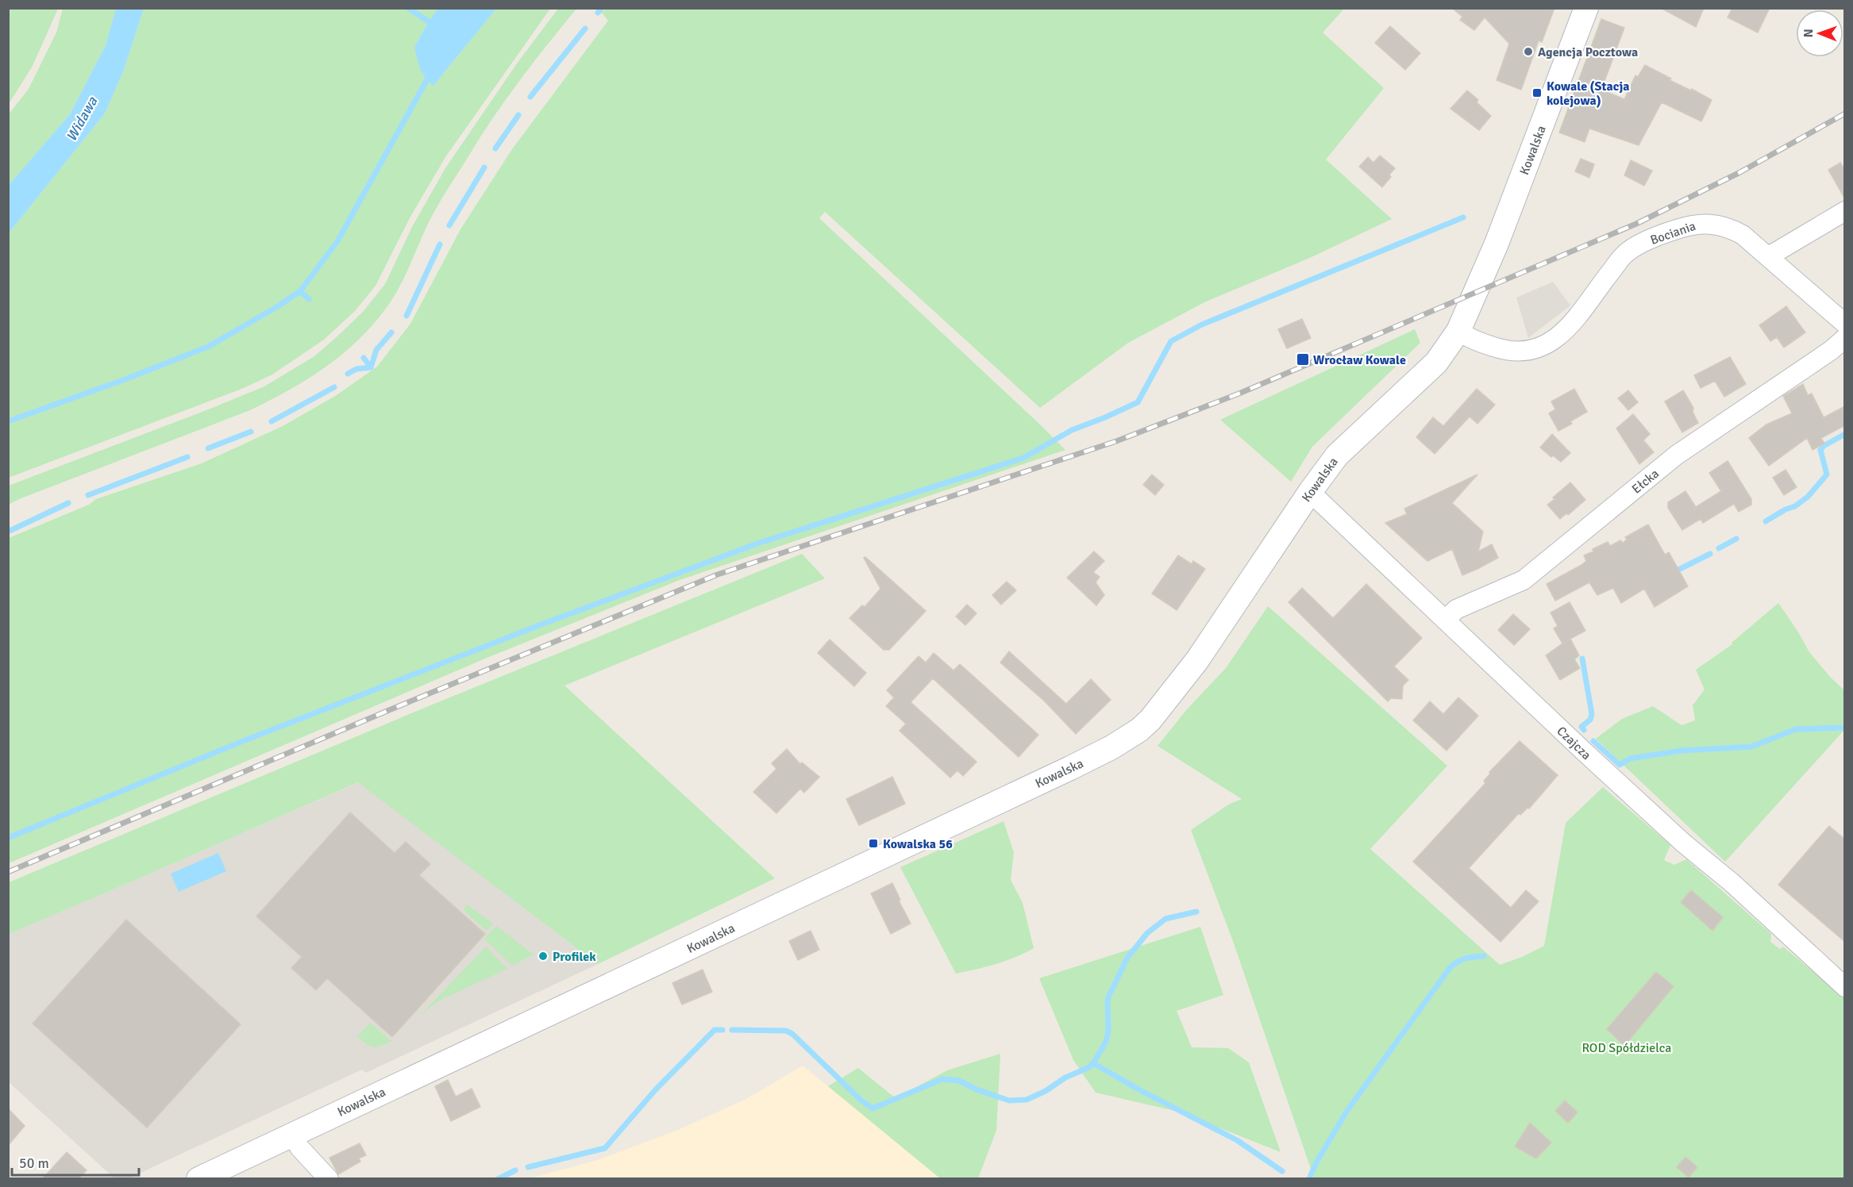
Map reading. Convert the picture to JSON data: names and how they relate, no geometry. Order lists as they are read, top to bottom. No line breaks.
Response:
{"streets":{"street":["Kowalska","Bociania","Ełcka","Czajcza"]},"crossings":[["Kowalska","Bociania"],["Kowalska","Czajcza"],["Ełcka","Czajcza"]],"water":["Widawa"],"parks":["ROD Spółdzielca"],"places":{"other":["Agencja Pocztowa","Profilek"],"transit":["Kowale (Stacja kolejowa)","Wrocław Kowale","Kowalska 56"]},"scale_bar":"50 m","north":"left"}
